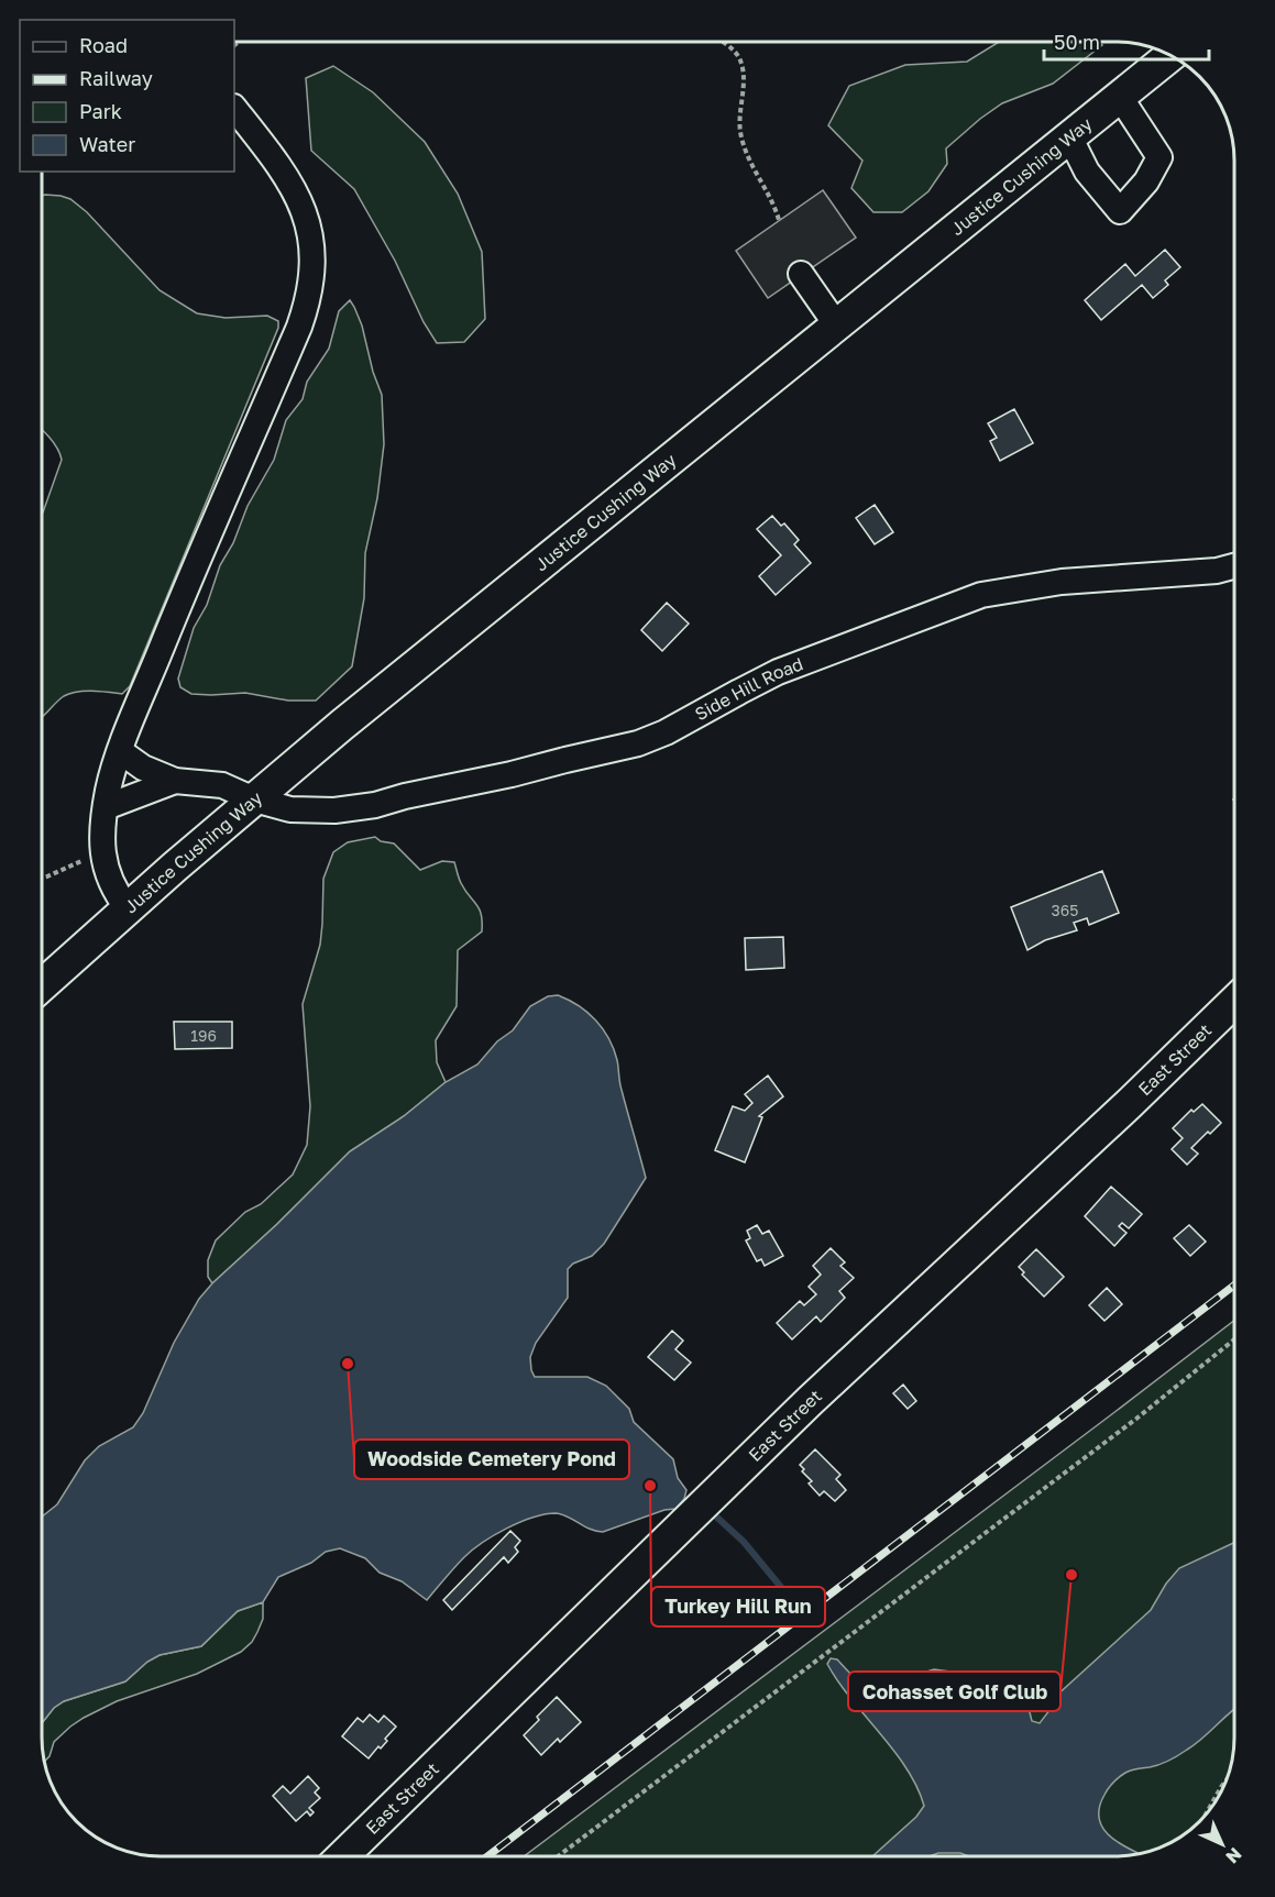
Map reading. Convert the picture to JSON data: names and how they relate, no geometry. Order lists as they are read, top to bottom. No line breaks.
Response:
{"streets":{"main road":["Justice Cushing Way","East Street"],"street":["Side Hill Road"]},"crossings":[["Justice Cushing Way","Side Hill Road"]],"places":["Woodside Cemetery Pond","Turkey Hill Run","Cohasset Golf Club"],"house_numbers":["365","196"],"legend":["Road","Railway","Park","Water"],"scale_bar":"50 m","north":"bottom right"}
